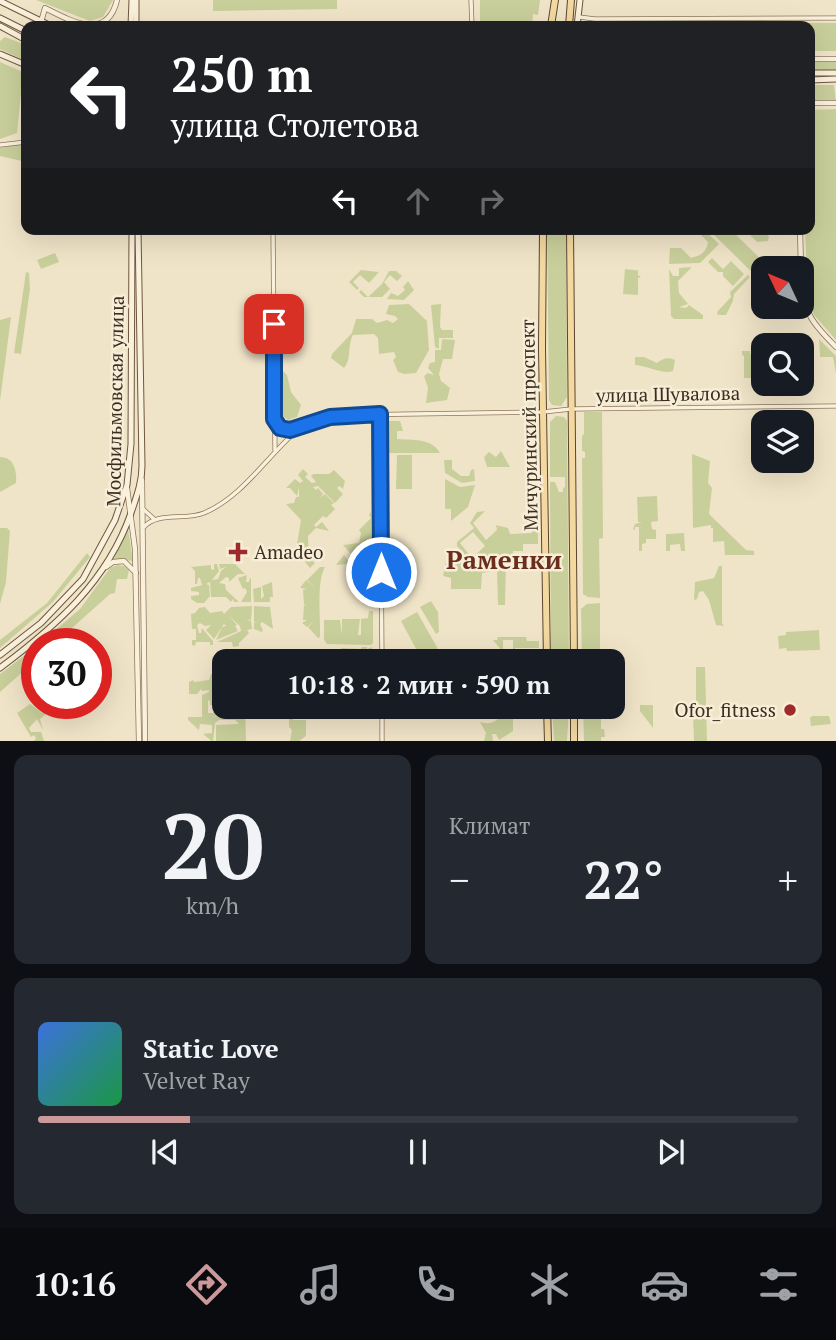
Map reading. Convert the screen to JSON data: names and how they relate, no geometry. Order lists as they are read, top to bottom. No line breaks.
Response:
{"streets":{"main road":["Мосфильмовская улица","Мичуринский проспект"],"street":["улица Шувалова"]},"crossings":[["улица Шувалова","Мичуринский проспект"]],"districts":["Раменки"],"places":{"health":["Amadeo"],"other":["Ofor_fitness"]},"north":"top left","page":{"turn":["250 m","улица Столетова"],"limit":"30","trip":"10:18 · 2 мин · 590 m","tile":[["20","km/h"],"Климат"],"heat":["−","22°","+"],"song":["Static Love","Velvet Ray"],"tabs":"10:16"}}
